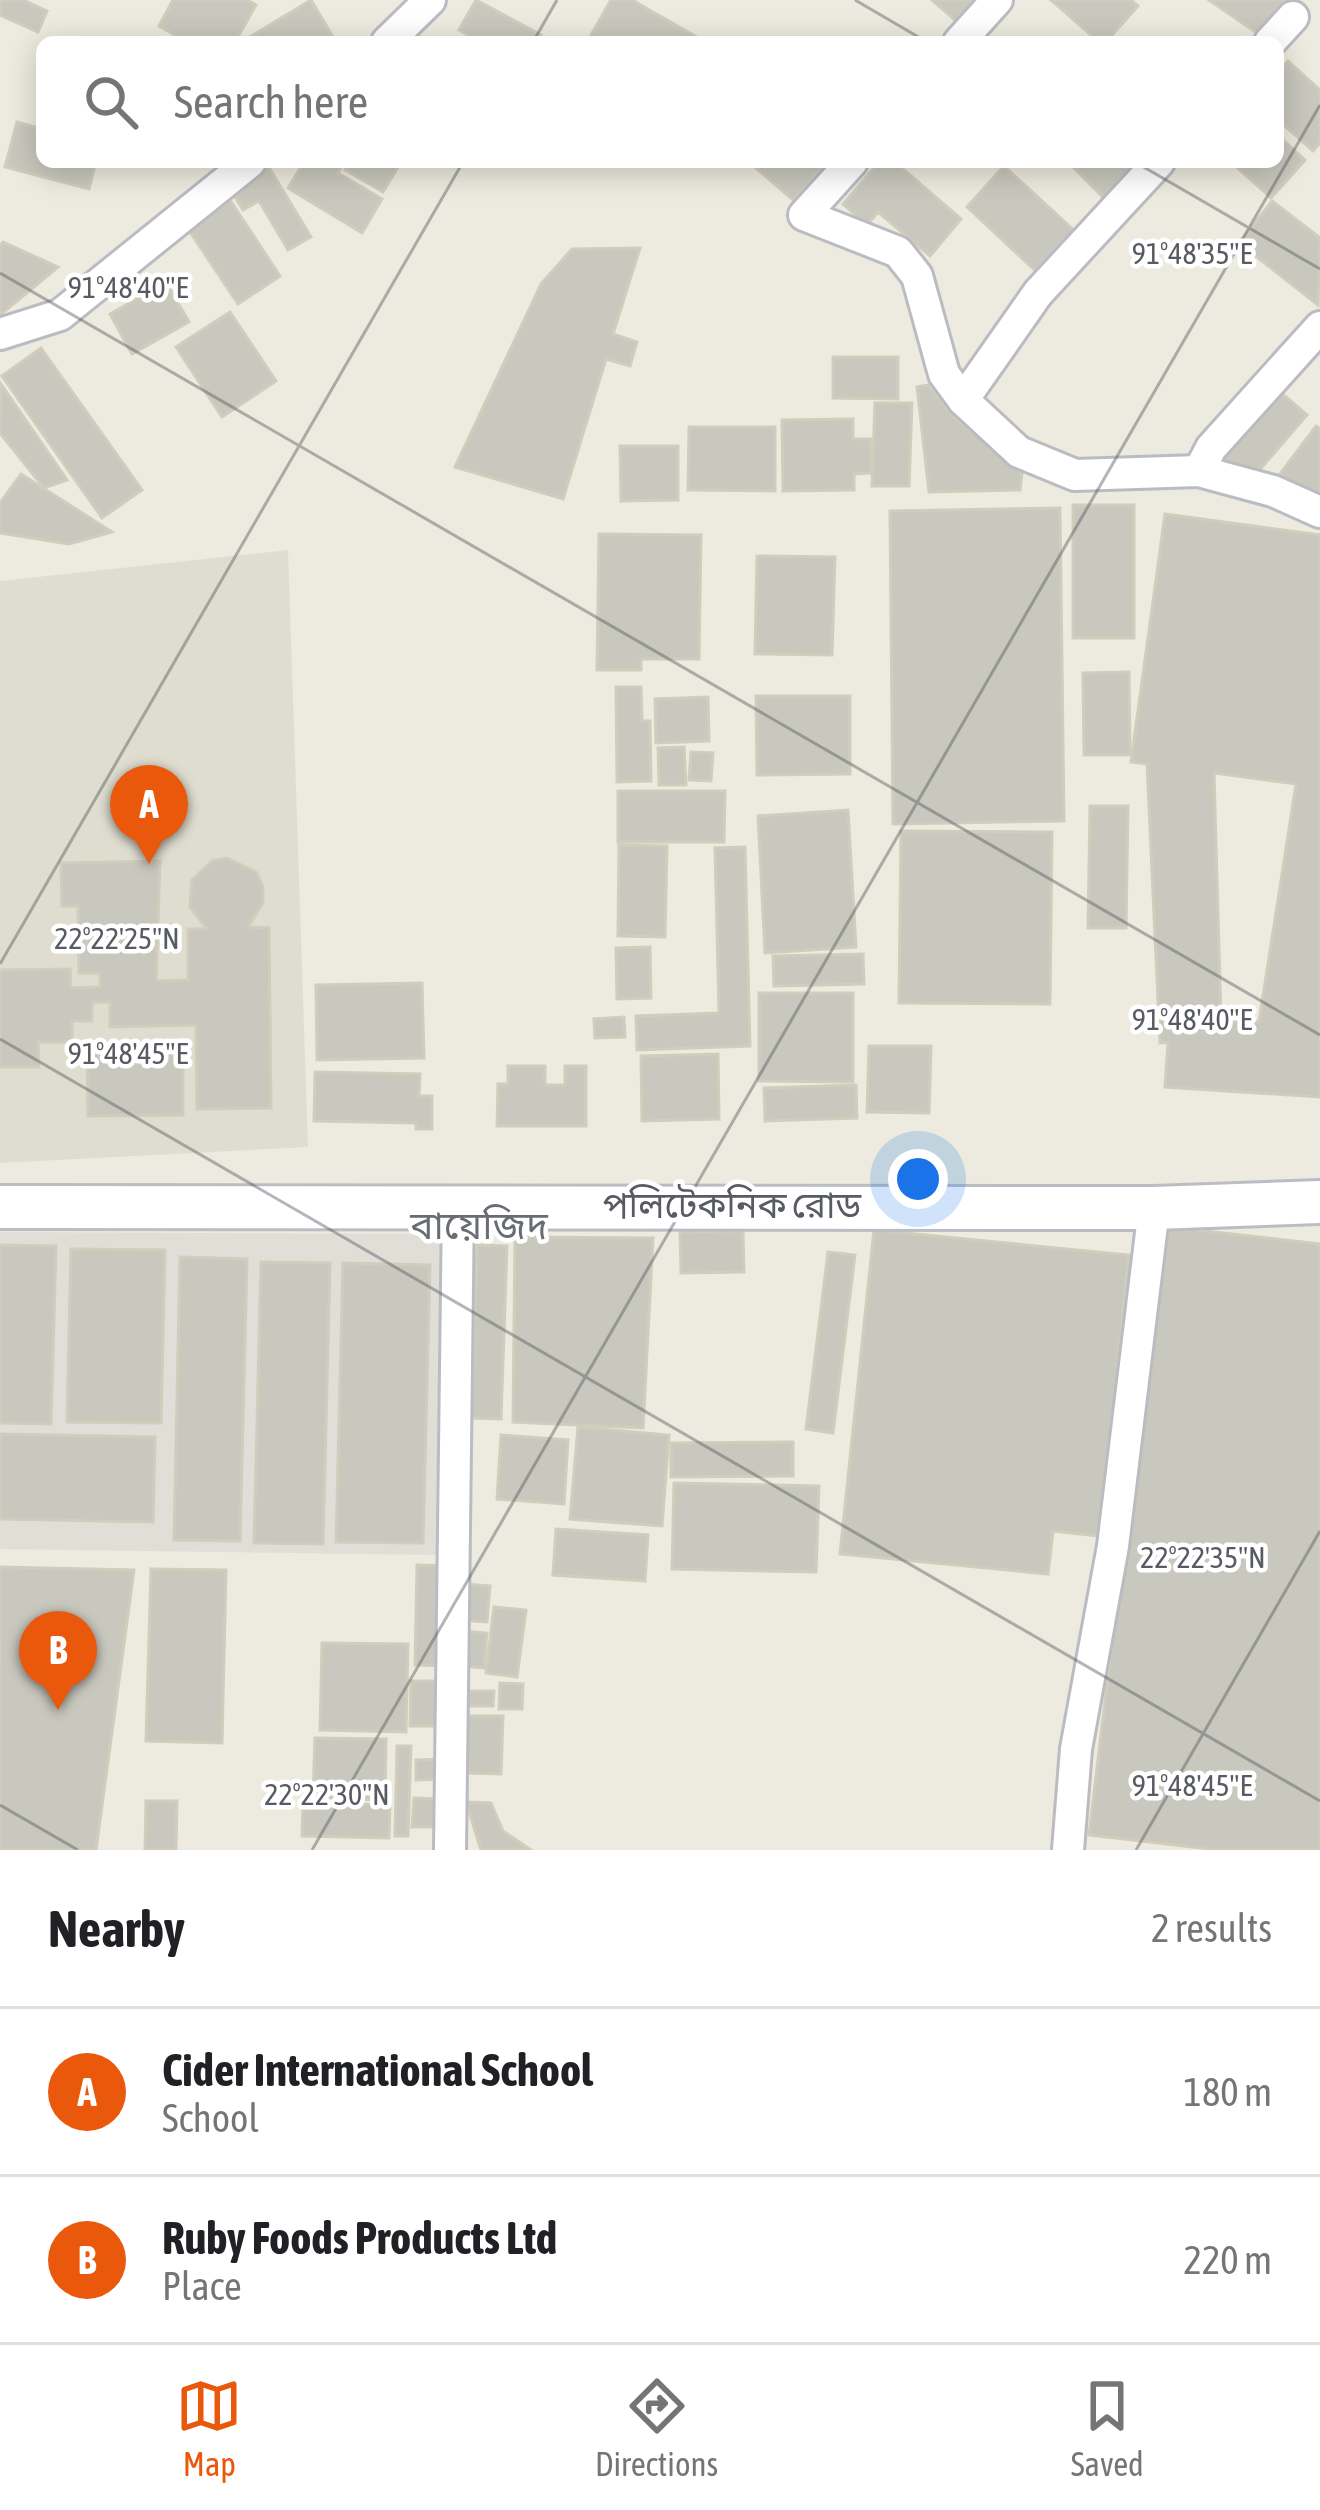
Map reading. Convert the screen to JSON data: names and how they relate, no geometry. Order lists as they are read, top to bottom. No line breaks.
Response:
{"streets":{"main road":["পলিটেকনিক রোড"]},"districts":["বায়েজিদ"],"page":{"search":"Search here","pins":["A","B"],"heading":["Nearby","2 results"],"list":[{"mark":"A","name":"Cider International School","note":"School","value":"180 m"},{"mark":"B","name":"Ruby Foods Products Ltd","note":"Place","value":"220 m"}],"nav":["Map","Directions","Saved"]},"coordinates":["91°48'35\"E","91°48'40\"E","22°22'25\"N","91°48'45\"E","22°22'35\"N","22°22'30\"N"]}
